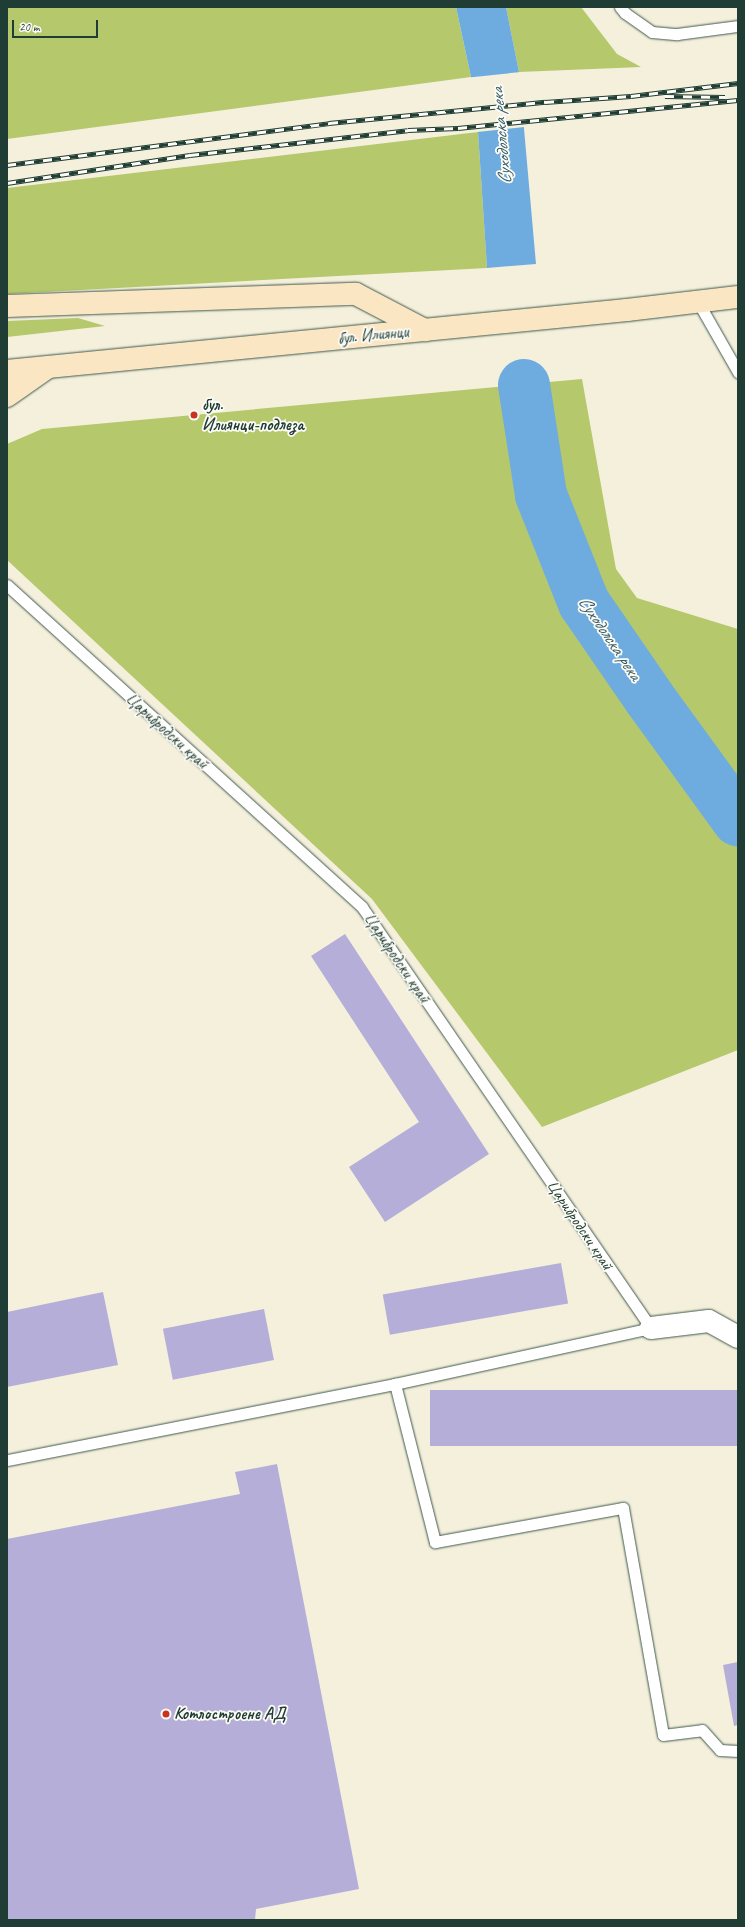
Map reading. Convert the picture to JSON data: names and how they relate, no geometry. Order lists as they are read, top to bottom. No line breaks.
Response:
{"streets":{"street":["бул. Илиянци"],"lane":["Царибродски край"]},"water":["Суходолска река"],"places":["бул. Илиянци-подлеза","Котлостроене АД"],"scale_bar":"20 m"}
